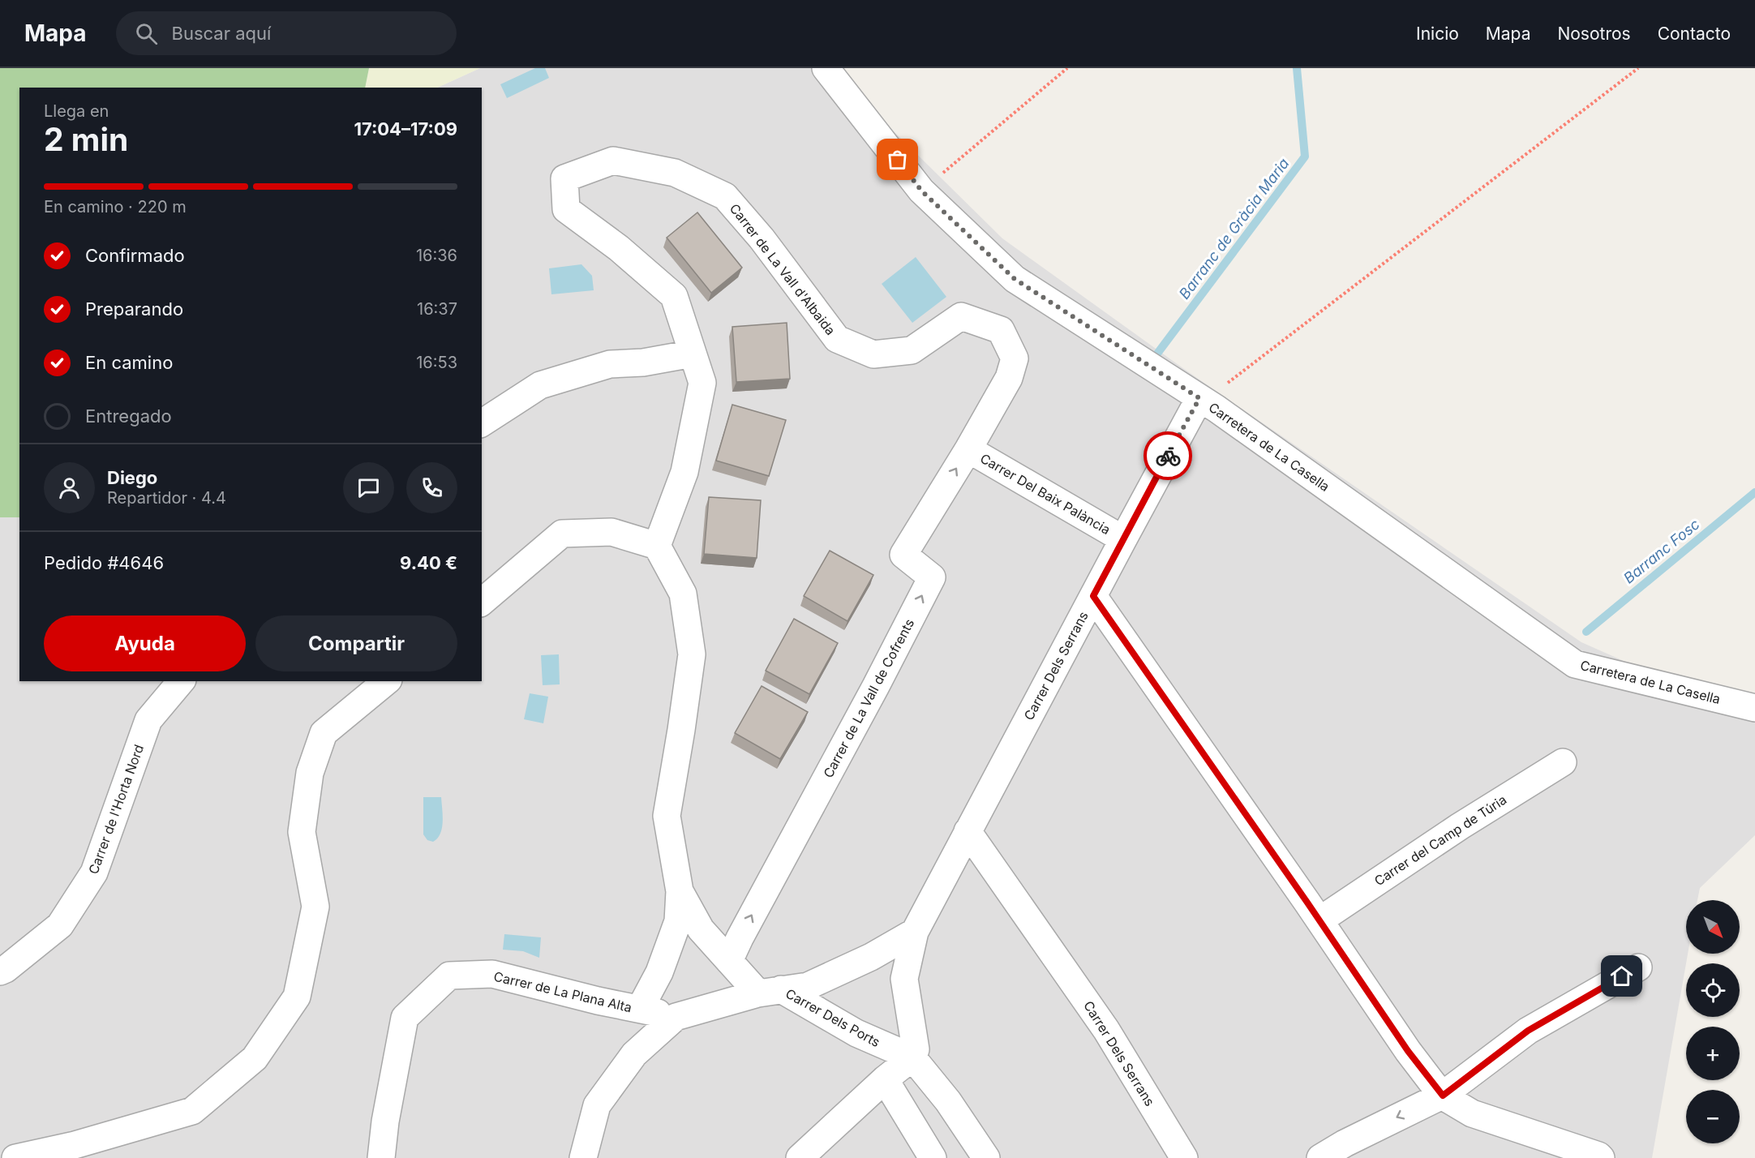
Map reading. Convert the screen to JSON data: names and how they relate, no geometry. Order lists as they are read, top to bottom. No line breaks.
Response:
{"streets":{"street":["Carrer de La Vall d'Albaida","Carretera de La Casella","Carrer Del Baix Palància","Carrer Dels Serrans","Carrer de La Vall de Cofrents","Carrer de l'Horta Nord","Carrer del Camp de Túria","Carrer de La Plana Alta","Carrer Dels Ports"]},"crossings":[["Carrer de La Vall d'Albaida","Carrer Del Baix Palància"],["Carrer de La Vall d'Albaida","Carrer de La Vall de Cofrents"],["Carretera de La Casella","Carrer Dels Serrans"],["Carrer Del Baix Palància","Carrer Dels Serrans"],["Carrer Del Baix Palància","Carrer de La Vall de Cofrents"],["Carrer de La Vall de Cofrents","Carrer Dels Ports"]],"one_way":["Carrer de La Vall de Cofrents"],"water":["Barranc de Gràcia Maria","Barranc Fosc"],"north":"bottom right","page":{"header":"Mapa","search":"Buscar aquí","nav":["Inicio","Mapa","Nosotros","Contacto"],"heading":["2 min","Llega en","17:04–17:09"],"panel":["Diego","Repartidor · 4.4","Pedido #4646","9.40 €"],"bar":"En camino · 220 m","list":[["Confirmado","16:36"],["Preparando","16:37"],["En camino","16:53"],"Entregado"],"buttons":["Ayuda","Compartir"],"map_buttons":["+","−"]}}
